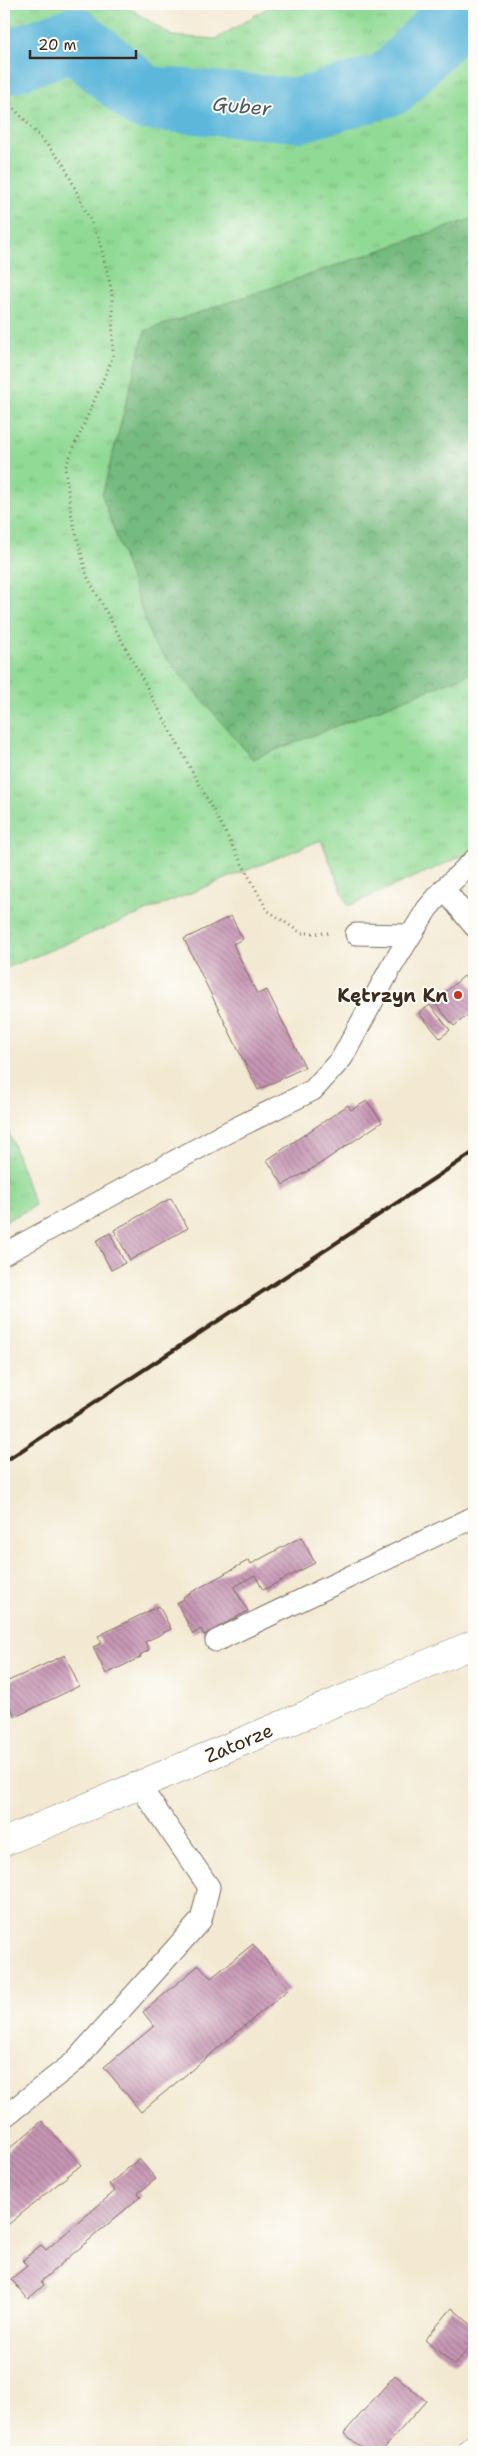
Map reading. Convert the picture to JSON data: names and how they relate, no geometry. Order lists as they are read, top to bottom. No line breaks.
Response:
{"streets":{"street":["Zatorze"]},"water":["Guber"],"places":["Kętrzyn Kn"],"scale_bar":"20 m"}
